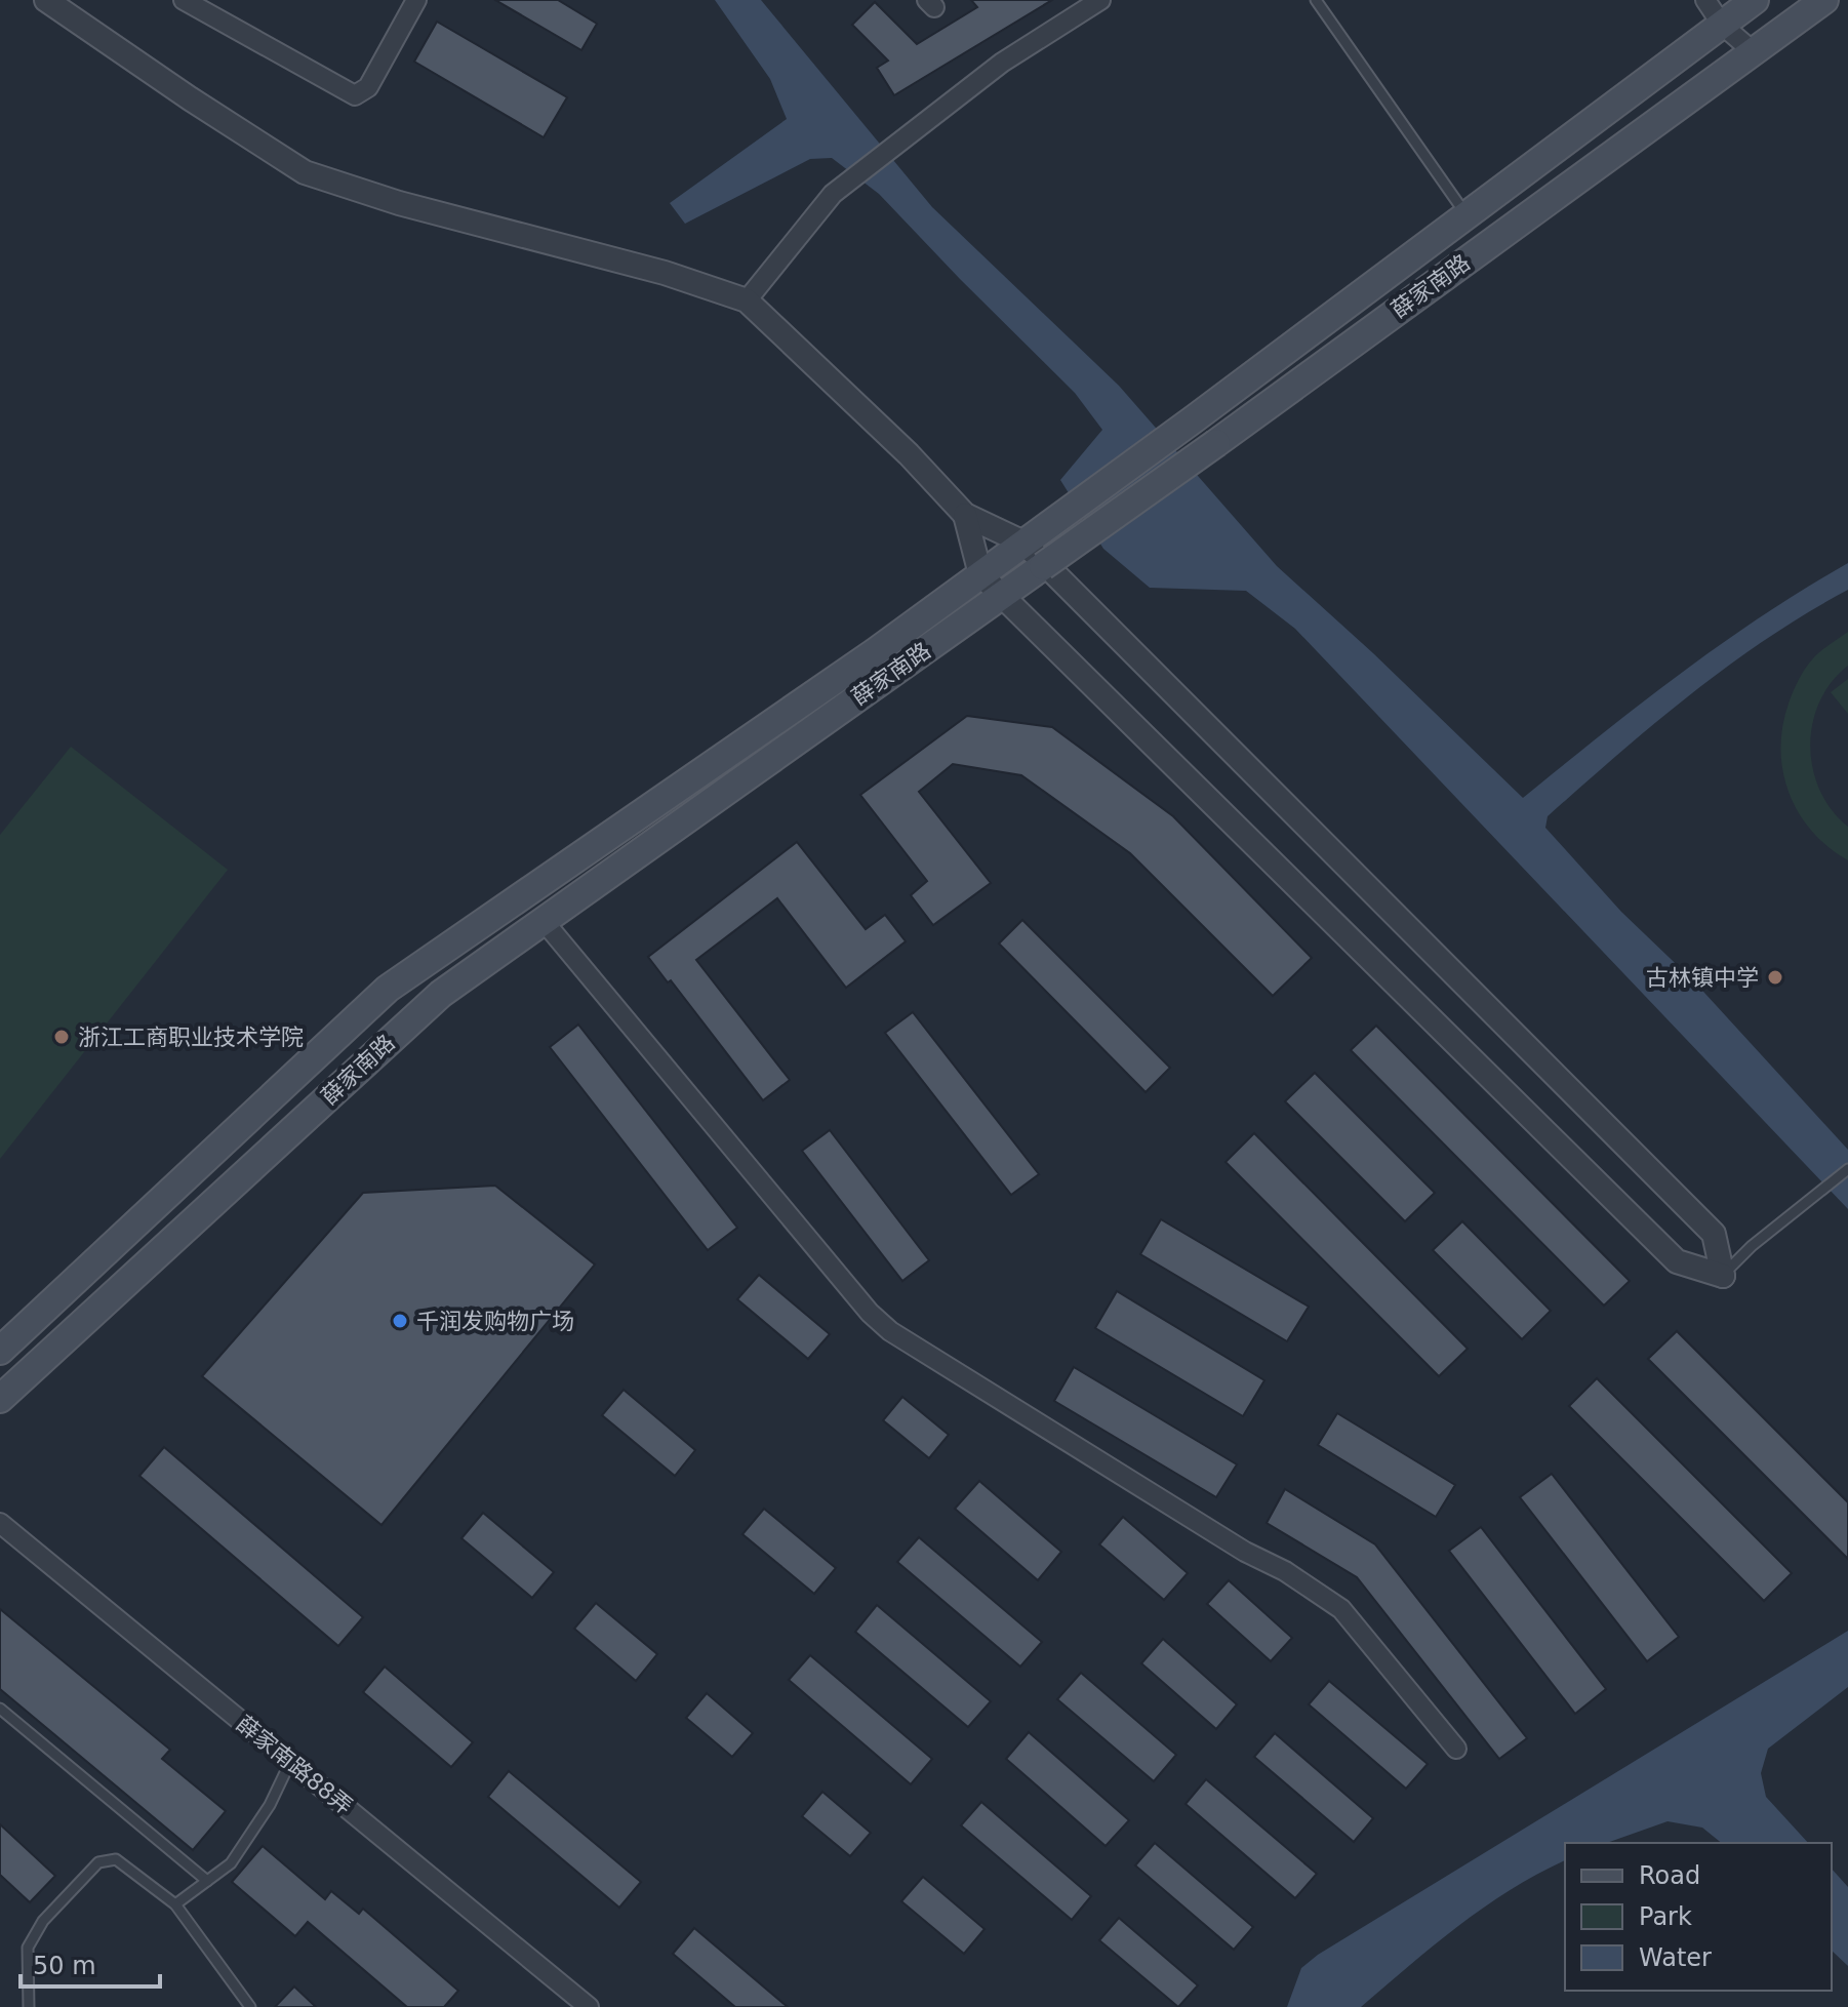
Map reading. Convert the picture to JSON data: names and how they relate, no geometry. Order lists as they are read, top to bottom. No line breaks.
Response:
{"streets":{"main road":["薛家南路"],"street":["薛家南路88弄"]},"places":["古林镇中学","浙江工商职业技术学院","千润发购物广场"],"legend":["Road","Park","Water"],"scale_bar":"50 m"}
